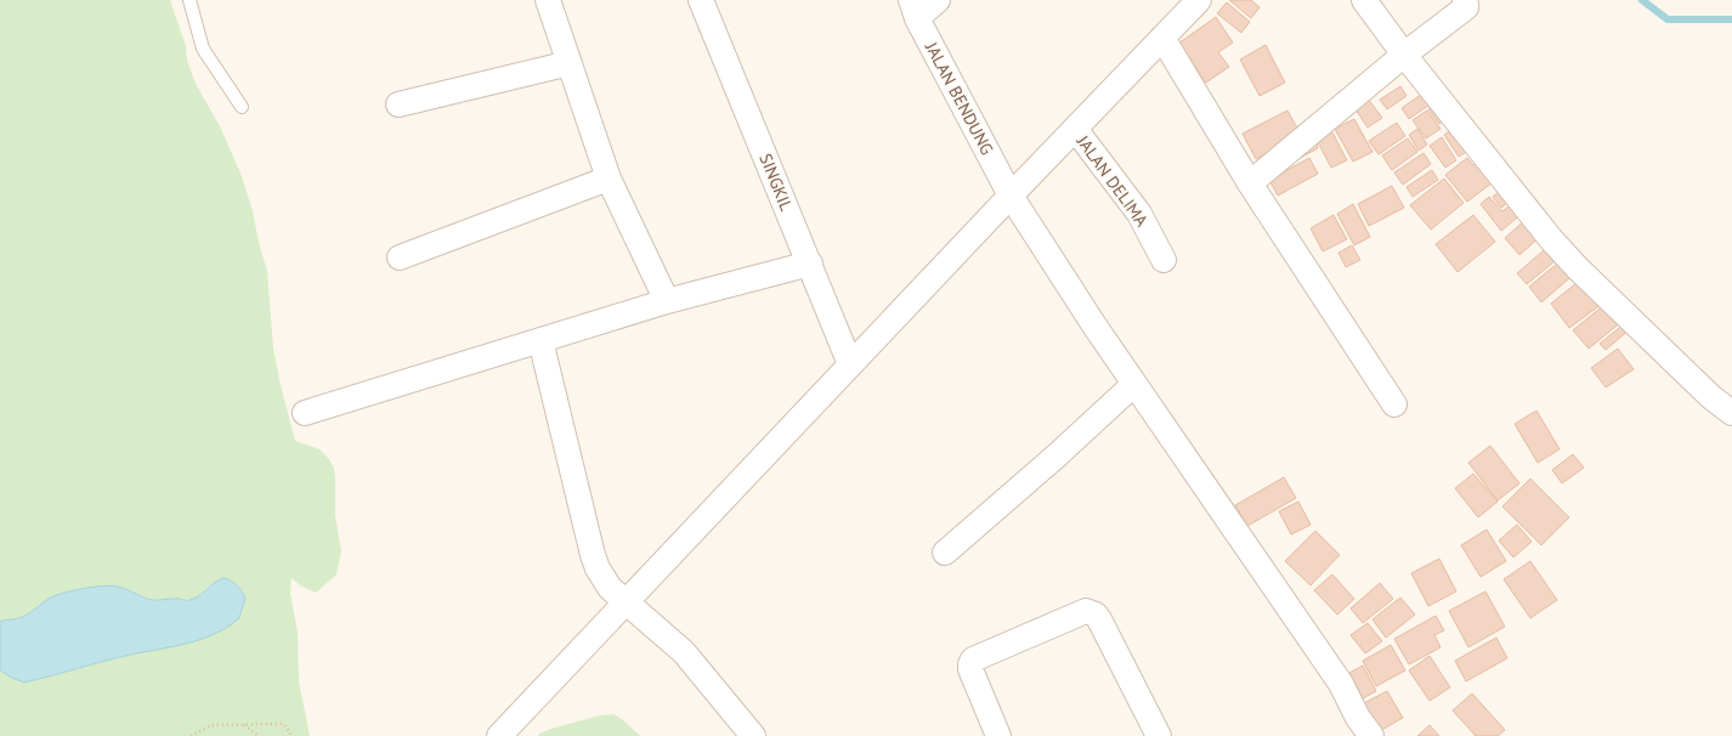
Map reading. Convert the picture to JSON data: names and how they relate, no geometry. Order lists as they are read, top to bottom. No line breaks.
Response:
{"streets":{"street":["JALAN BENDUNG","JALAN DELIMA","SINGKIL"]}}
